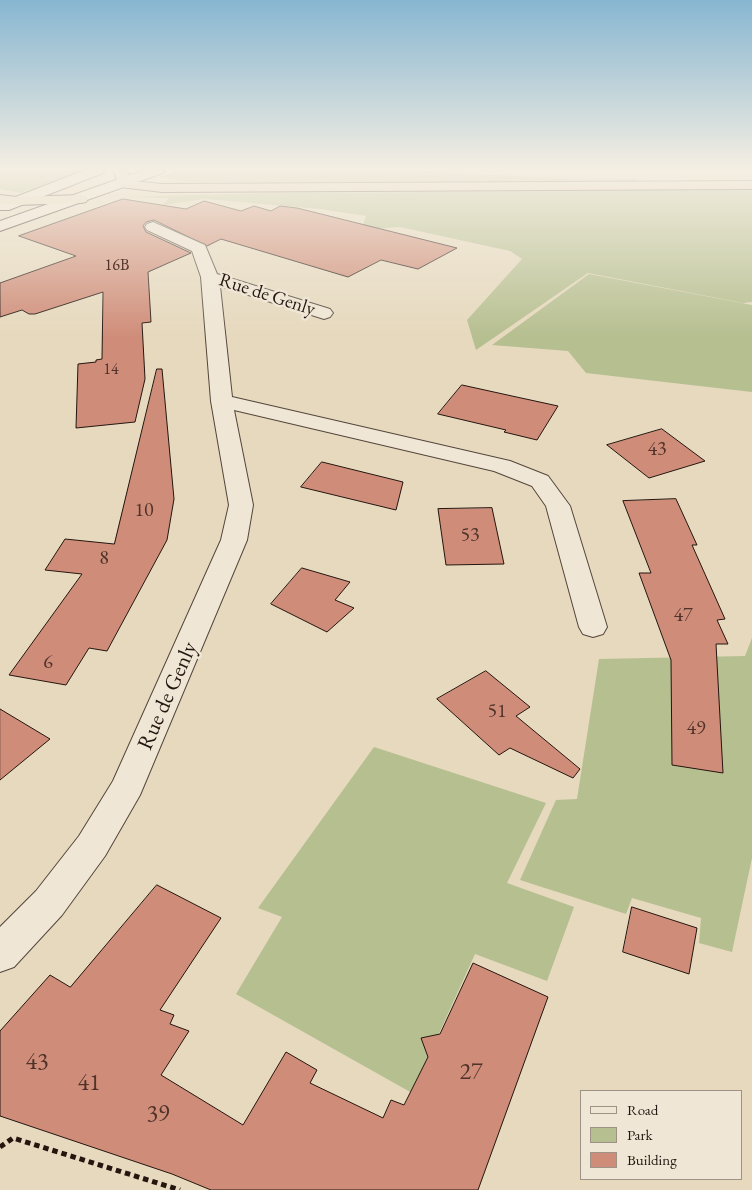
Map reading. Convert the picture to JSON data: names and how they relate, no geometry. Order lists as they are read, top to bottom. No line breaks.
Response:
{"streets":{"street":["Rue de Genly"]},"house_numbers":["16B","14","43","10","53","8","47","6","51","49","43","27","41","39"],"legend":["Road","Park","Building"]}
